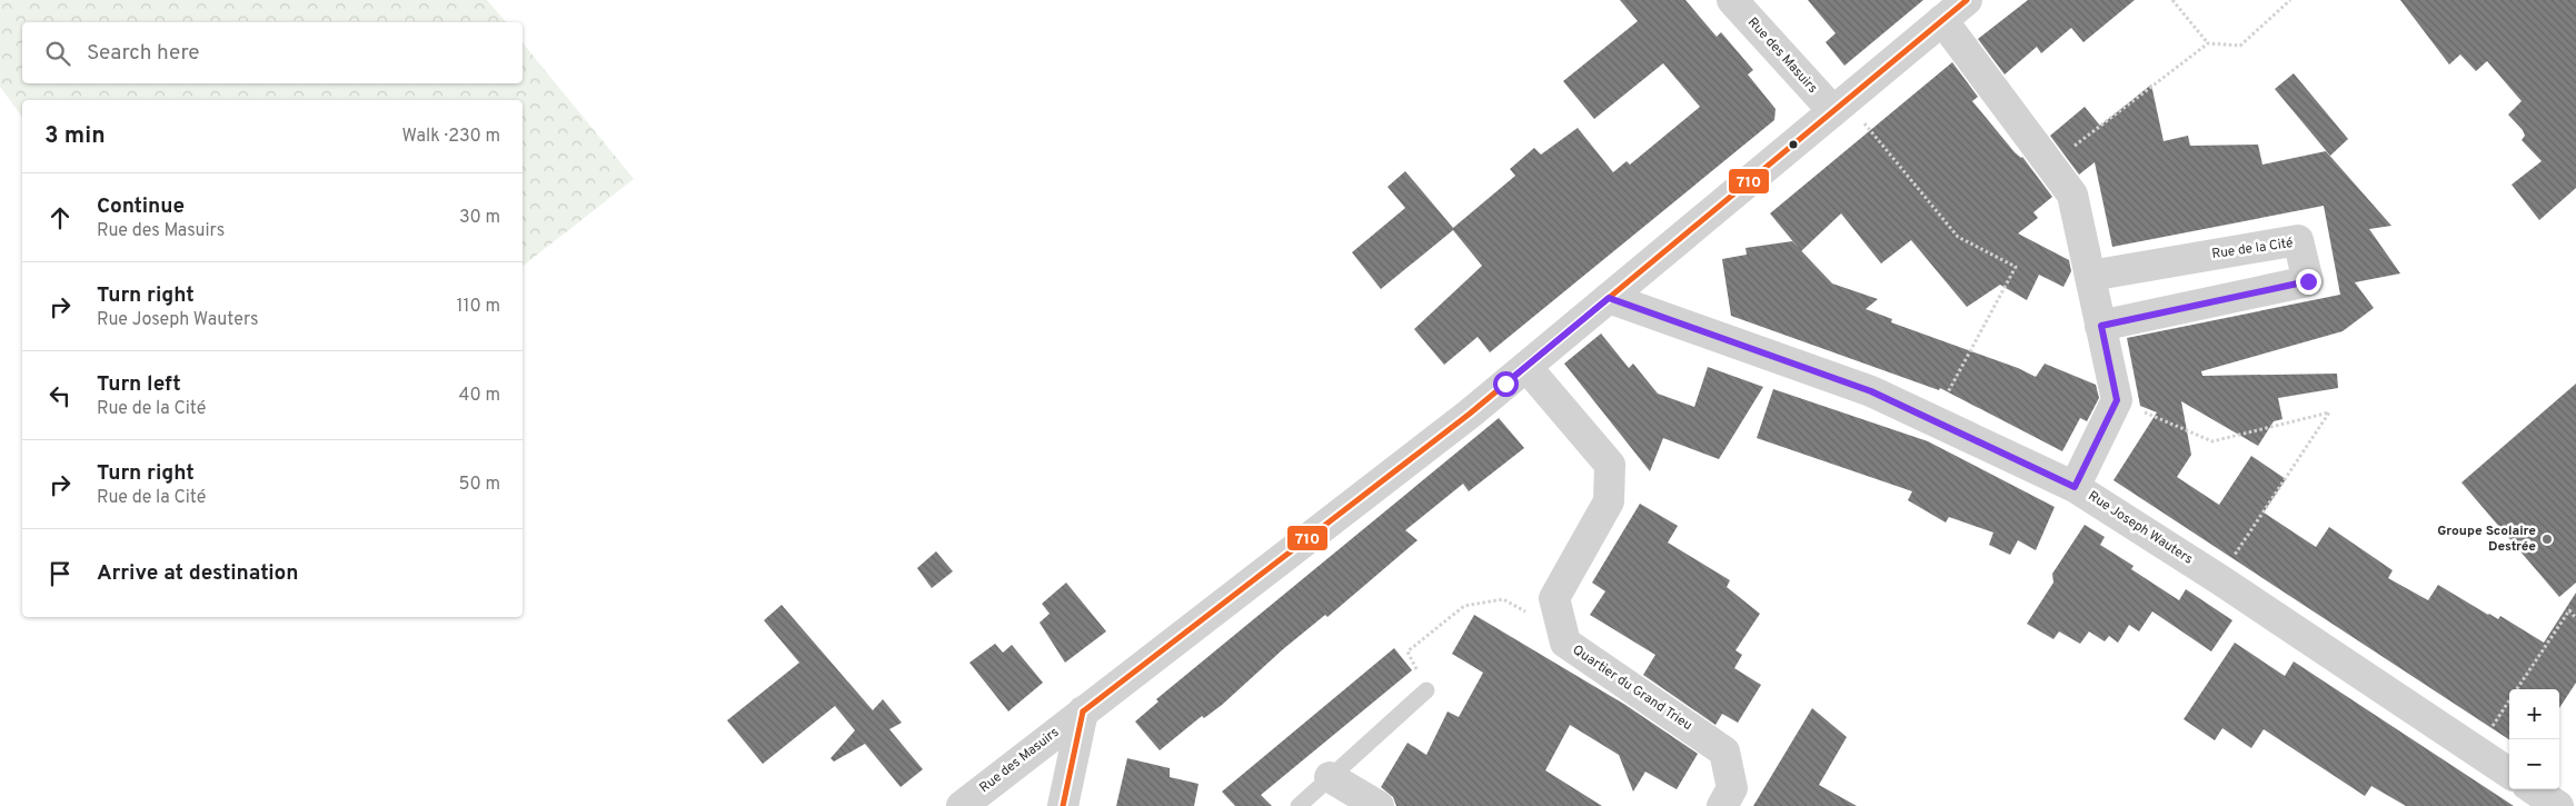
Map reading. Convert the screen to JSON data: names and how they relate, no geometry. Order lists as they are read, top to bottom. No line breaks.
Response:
{"streets":{"street":["Rue des Masuirs","Rue de la Cité","Rue Joseph Wauters","Quartier du Grand Trieu"]},"crossings":[["Rue des Masuirs","Rue Joseph Wauters"],["Rue des Masuirs","Quartier du Grand Trieu"]],"places":["Groupe Scolaire Destrée"],"lines":["transit line 710"],"page":{"search":"Search here","heading":["3 min","Walk · 230 m"],"list":[["Continue","Rue des Masuirs","30 m"],["Turn right","Rue Joseph Wauters","110 m"],["Turn left","Rue de la Cité","40 m"],["Turn right","Rue de la Cité","50 m"],"Arrive at destination"],"map_buttons":["+","−"]}}
